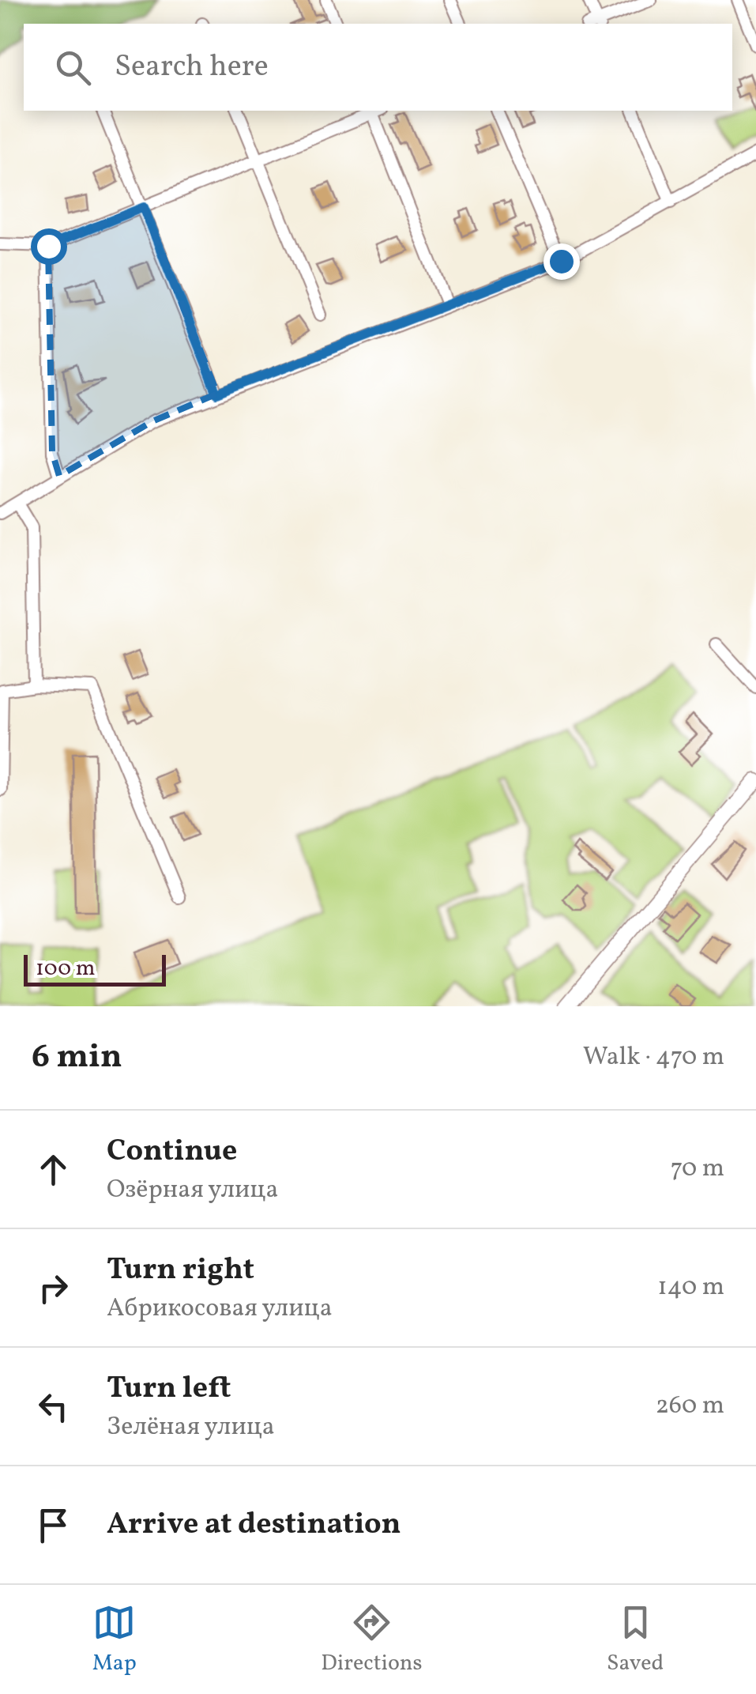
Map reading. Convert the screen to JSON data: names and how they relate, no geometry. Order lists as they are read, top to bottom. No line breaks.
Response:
{"scale_bar":"100 m","page":{"search":"Search here","scale":"100 m","heading":["6 min","Walk · 470 m"],"list":[["Continue","Озёрная улица","70 m"],["Turn right","Абрикосовая улица","140 m"],["Turn left","Зелёная улица","260 m"],"Arrive at destination"],"nav":["Map","Directions","Saved"]}}
